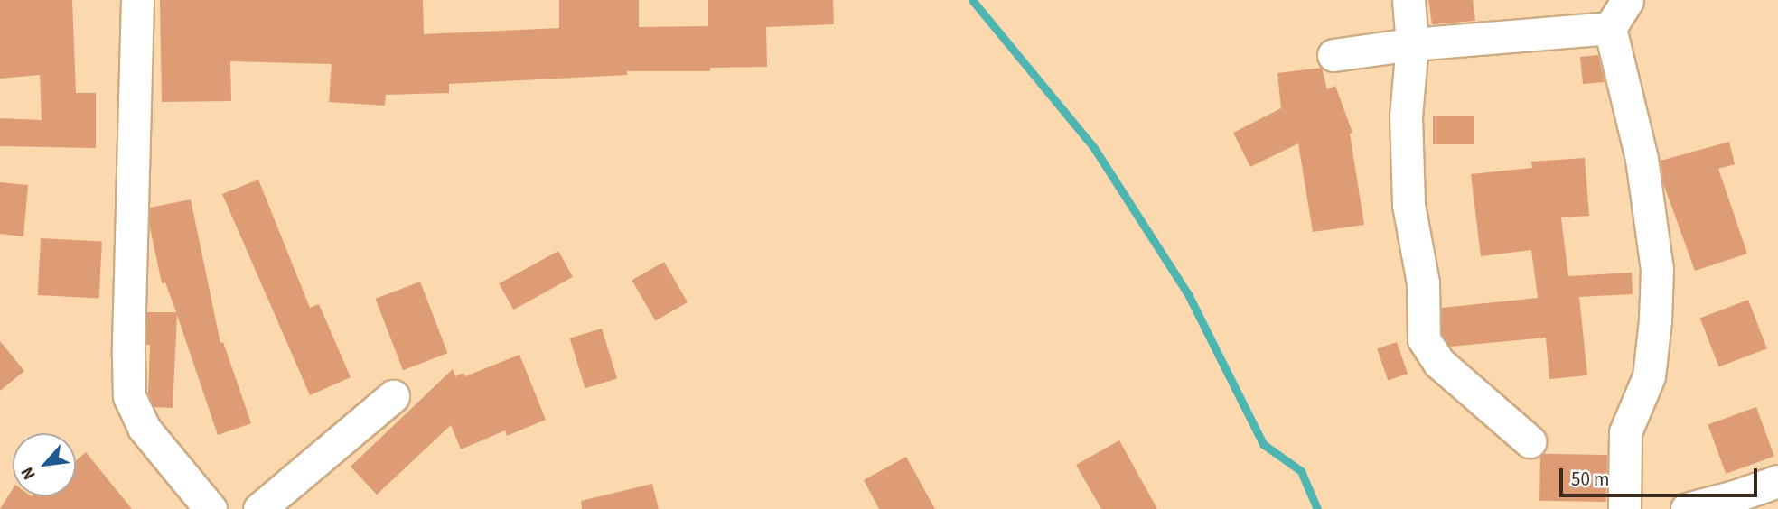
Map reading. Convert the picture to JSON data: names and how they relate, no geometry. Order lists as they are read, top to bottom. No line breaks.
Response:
{"scale_bar":"50 m","north":"bottom left"}
